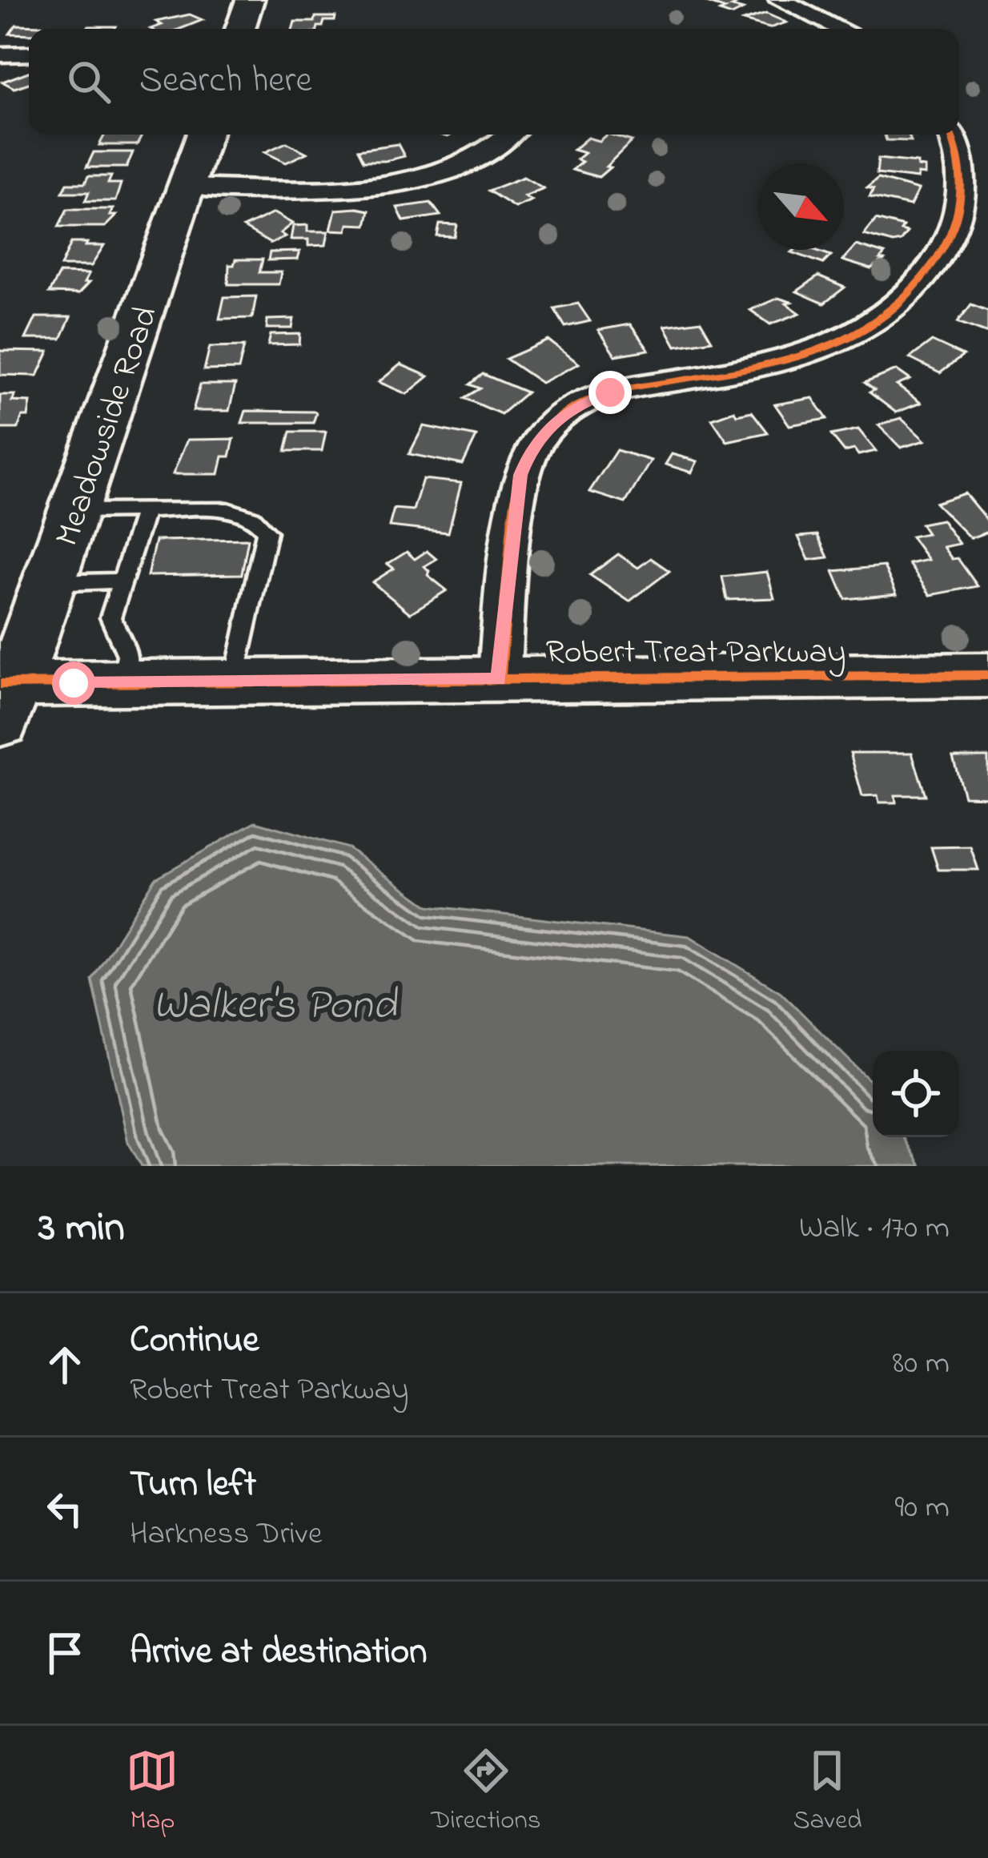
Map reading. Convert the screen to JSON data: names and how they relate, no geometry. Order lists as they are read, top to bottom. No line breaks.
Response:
{"streets":{"main road":["Meadowside Road","Robert Treat Parkway"]},"crossings":[["Meadowside Road","Robert Treat Parkway"]],"water":["Walker's Pond"],"north":"bottom right","page":{"search":"Search here","heading":["3 min","Walk · 170 m"],"list":[["Continue","Robert Treat Parkway","80 m"],["Turn left","Harkness Drive","90 m"],"Arrive at destination"],"nav":["Map","Directions","Saved"]}}
